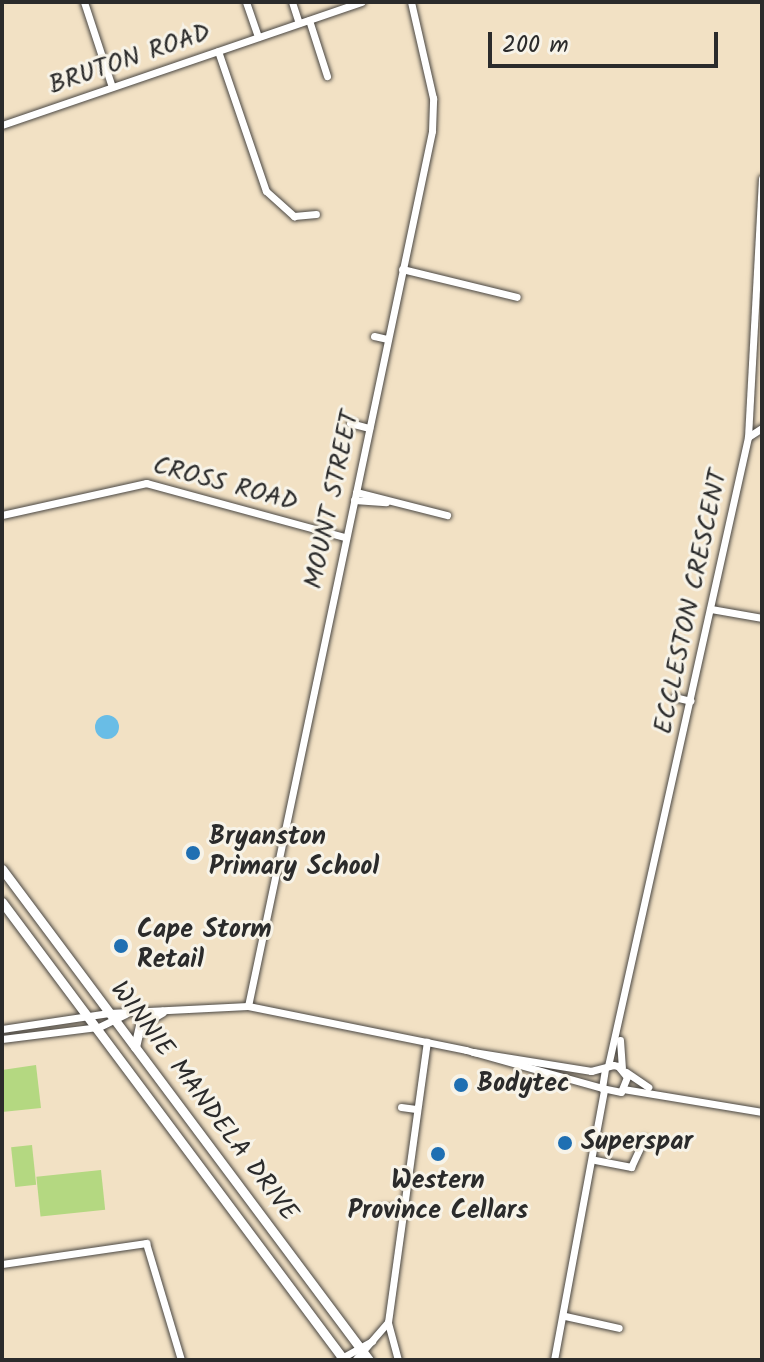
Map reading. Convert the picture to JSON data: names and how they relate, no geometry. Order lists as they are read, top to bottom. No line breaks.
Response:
{"streets":{"main road":["WINNIE MANDELA DRIVE"],"street":["BRUTON ROAD","CROSS ROAD","MOUNT STREET","ECCLESTON CRESCENT"]},"crossings":[["CROSS ROAD","MOUNT STREET"]],"places":["Bryanston Primary School","Cape Storm Retail","Bodytec","Superspar","Western Province Cellars"],"scale_bar":"200 m"}
